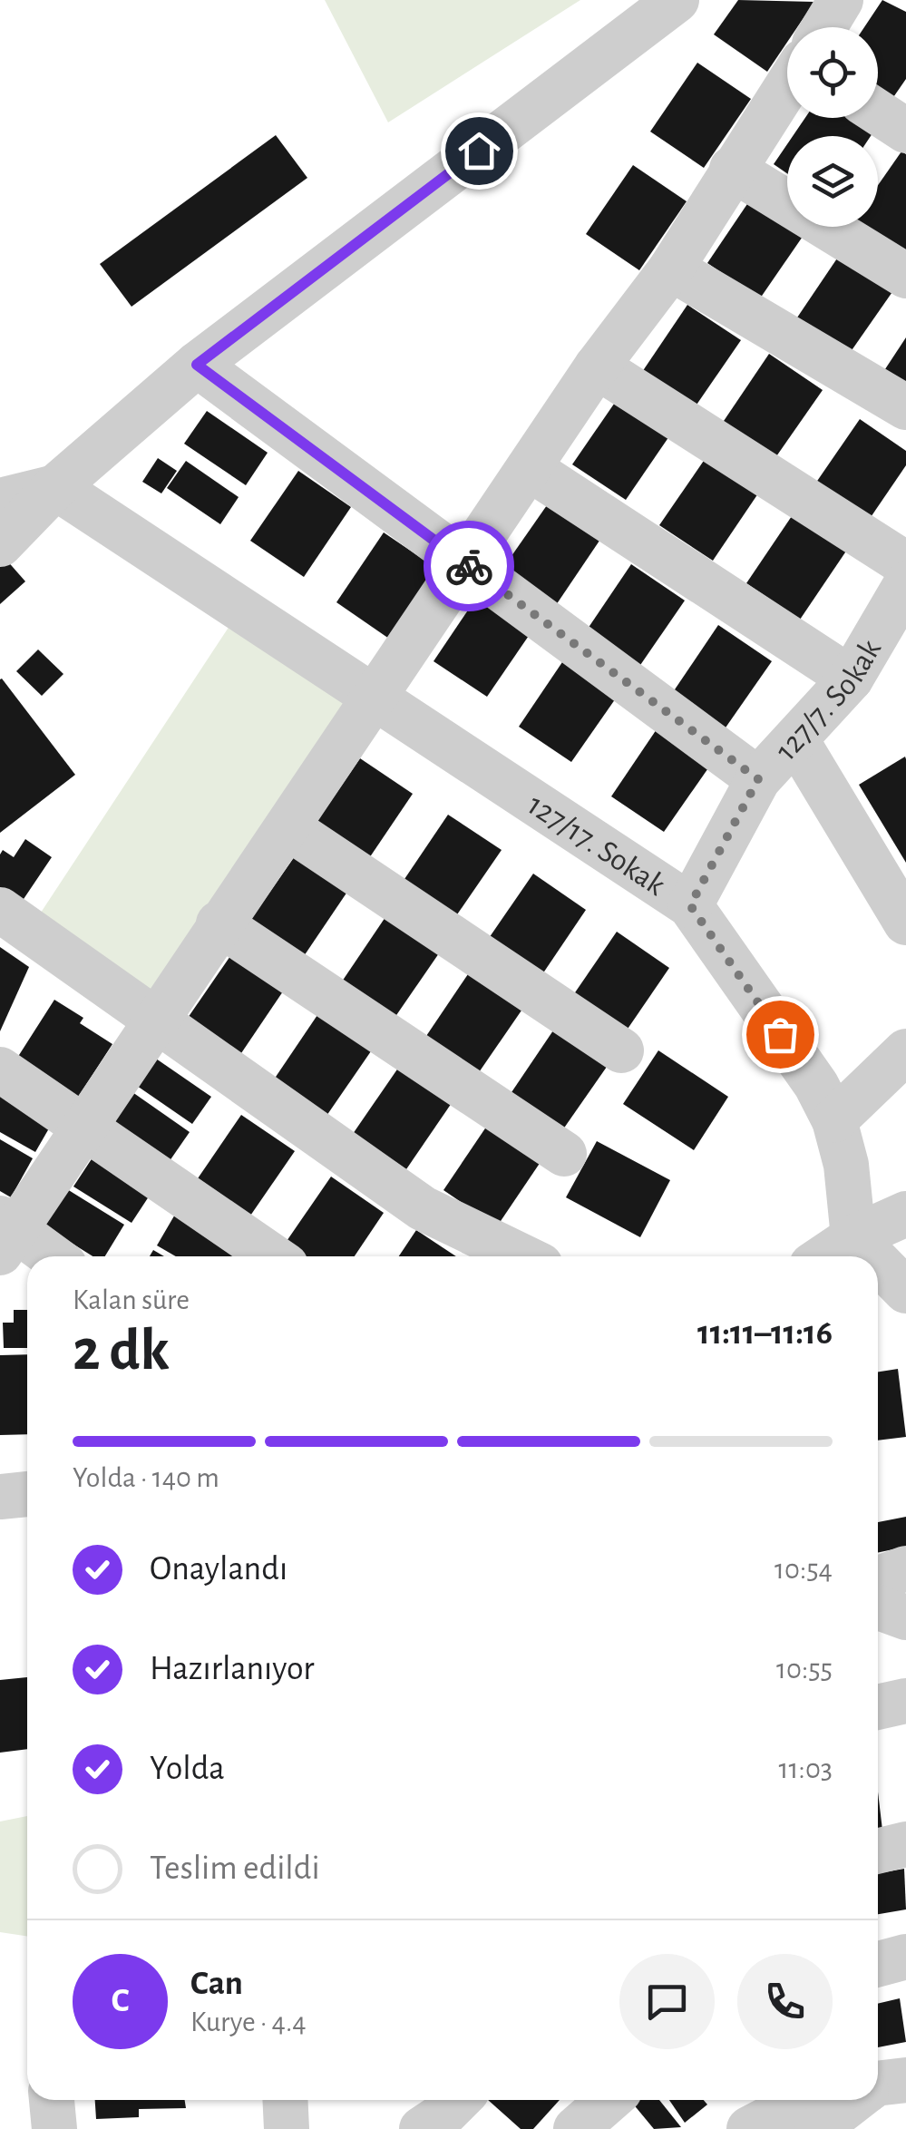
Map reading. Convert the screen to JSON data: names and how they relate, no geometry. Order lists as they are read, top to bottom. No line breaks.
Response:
{"streets":{"street":["127/7. Sokak","127/17. Sokak"]},"crossings":[["127/7. Sokak","127/17. Sokak"]],"page":{"heading":["2 dk","Kalan süre","11:11–11:16"],"panel":["Can","Kurye · 4.4"],"bar":"Yolda · 140 m","list":[["Onaylandı","10:54"],["Hazırlanıyor","10:55"],["Yolda","11:03"],"Teslim edildi"],"round":"C"}}
